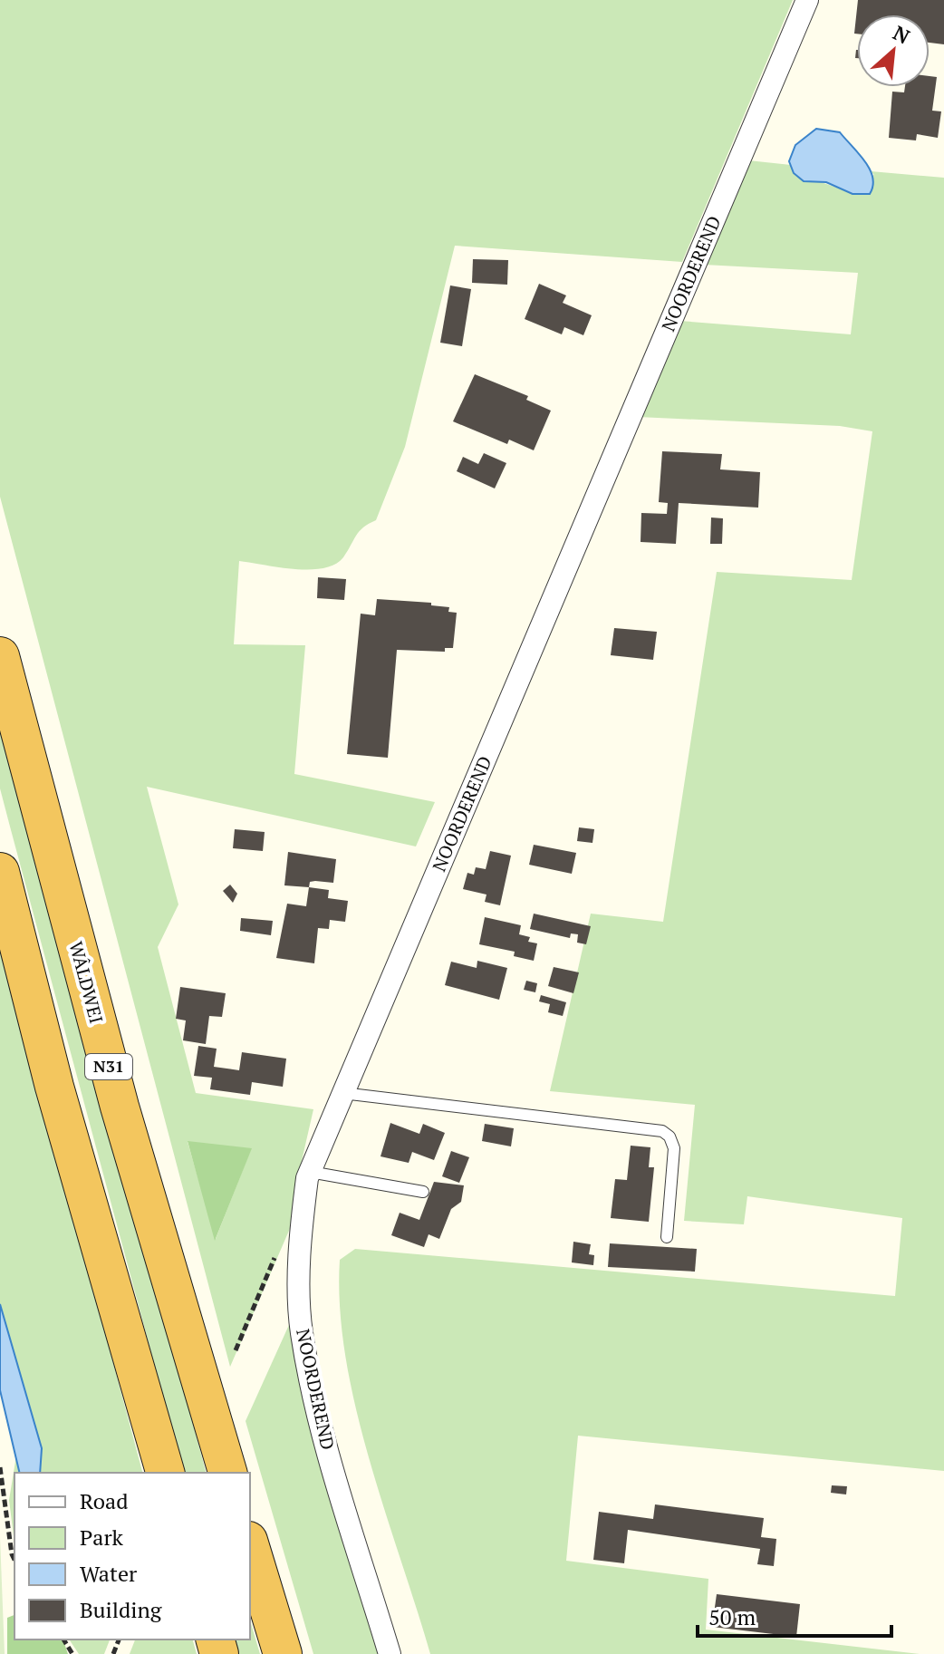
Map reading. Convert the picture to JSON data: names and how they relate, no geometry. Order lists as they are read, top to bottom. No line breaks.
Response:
{"streets":{"highway":["WÂLDWEI","N31"],"street":["NOORDEREND"]},"legend":["Road","Park","Water","Building"],"scale_bar":"50 m","north":"top right"}
